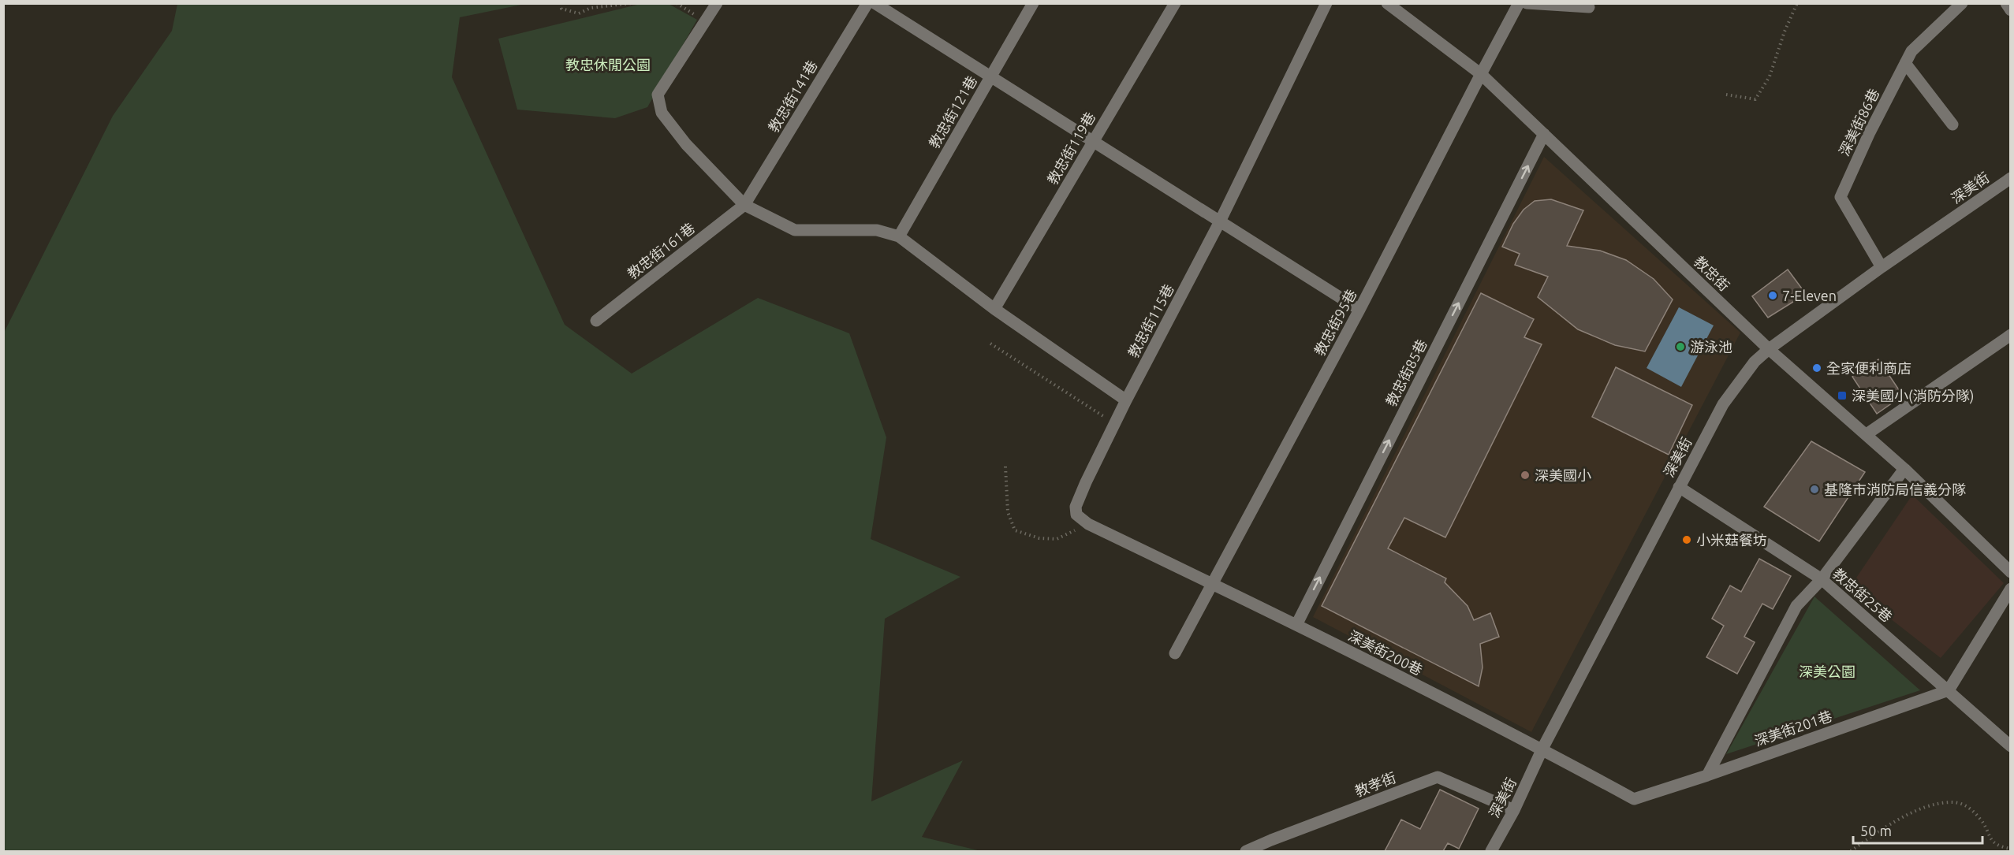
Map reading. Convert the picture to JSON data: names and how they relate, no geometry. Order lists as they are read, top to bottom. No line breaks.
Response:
{"streets":{"street":["教忠街141巷","教忠街121巷","深美街86巷","教忠街119巷","深美街","教忠街161巷","教忠街","教忠街115巷","教忠街95巷","教忠街85巷","教忠街25巷","深美街200巷","深美街201巷","教孝街"]},"crossings":[["教忠街141巷","教忠街161巷"],["深美街86巷","深美街"],["深美街","教忠街"],["深美街","教忠街25巷"],["深美街","深美街200巷"],["深美街","深美街201巷"],["深美街","教孝街"],["教忠街","教忠街95巷"],["教忠街","教忠街85巷"],["教忠街115巷","教忠街95巷"],["教忠街115巷","深美街200巷"],["教忠街95巷","深美街200巷"],["教忠街85巷","深美街200巷"],["教忠街25巷","深美街201巷"],["深美街200巷","深美街201巷"]],"one_way":["教忠街85巷"],"parks":["教忠休閒公園","深美公園"],"places":{"other":["7-Eleven","游泳池","全家便利商店","深美國小","基隆市消防局信義分隊","小米菇餐坊"],"transit":["深美國小(消防分隊)"]},"scale_bar":"50 m"}
